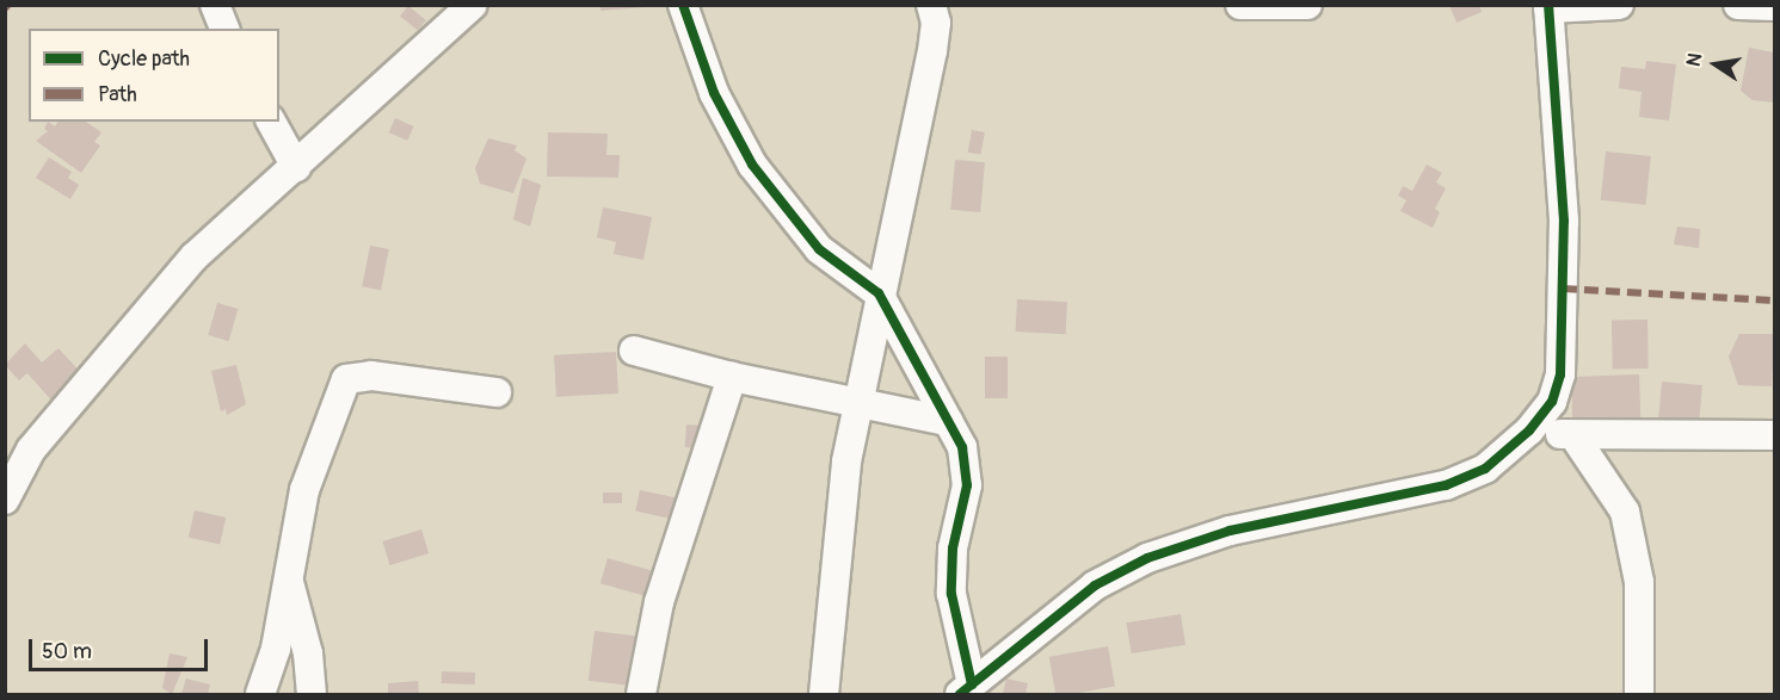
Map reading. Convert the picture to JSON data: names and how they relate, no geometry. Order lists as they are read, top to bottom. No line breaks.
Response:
{"legend":["Cycle path","Path"],"scale_bar":"50 m","north":"left"}
